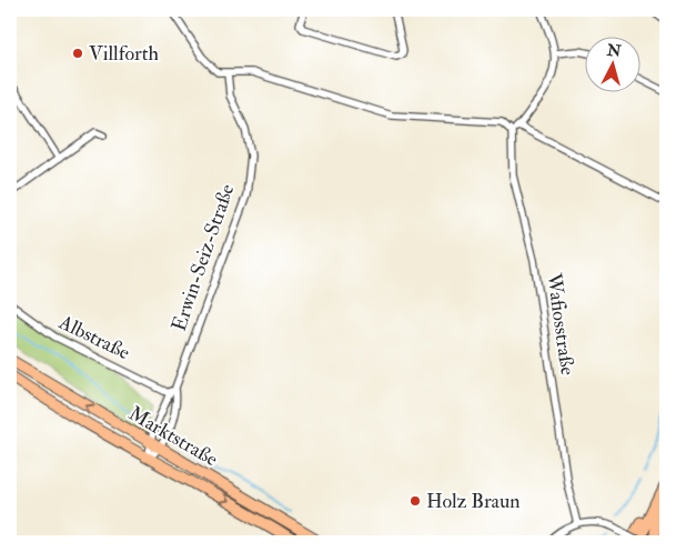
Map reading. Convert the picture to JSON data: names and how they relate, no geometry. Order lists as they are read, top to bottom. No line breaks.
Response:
{"streets":{"main road":["Marktstraße"],"street":["Erwin-Seiz-Straße","Wafiosstraße","Albstraße"]},"crossings":[["Erwin-Seiz-Straße","Albstraße"],["Erwin-Seiz-Straße","Marktstraße"]],"places":["Villforth","Holz Braun"],"north":"top"}
